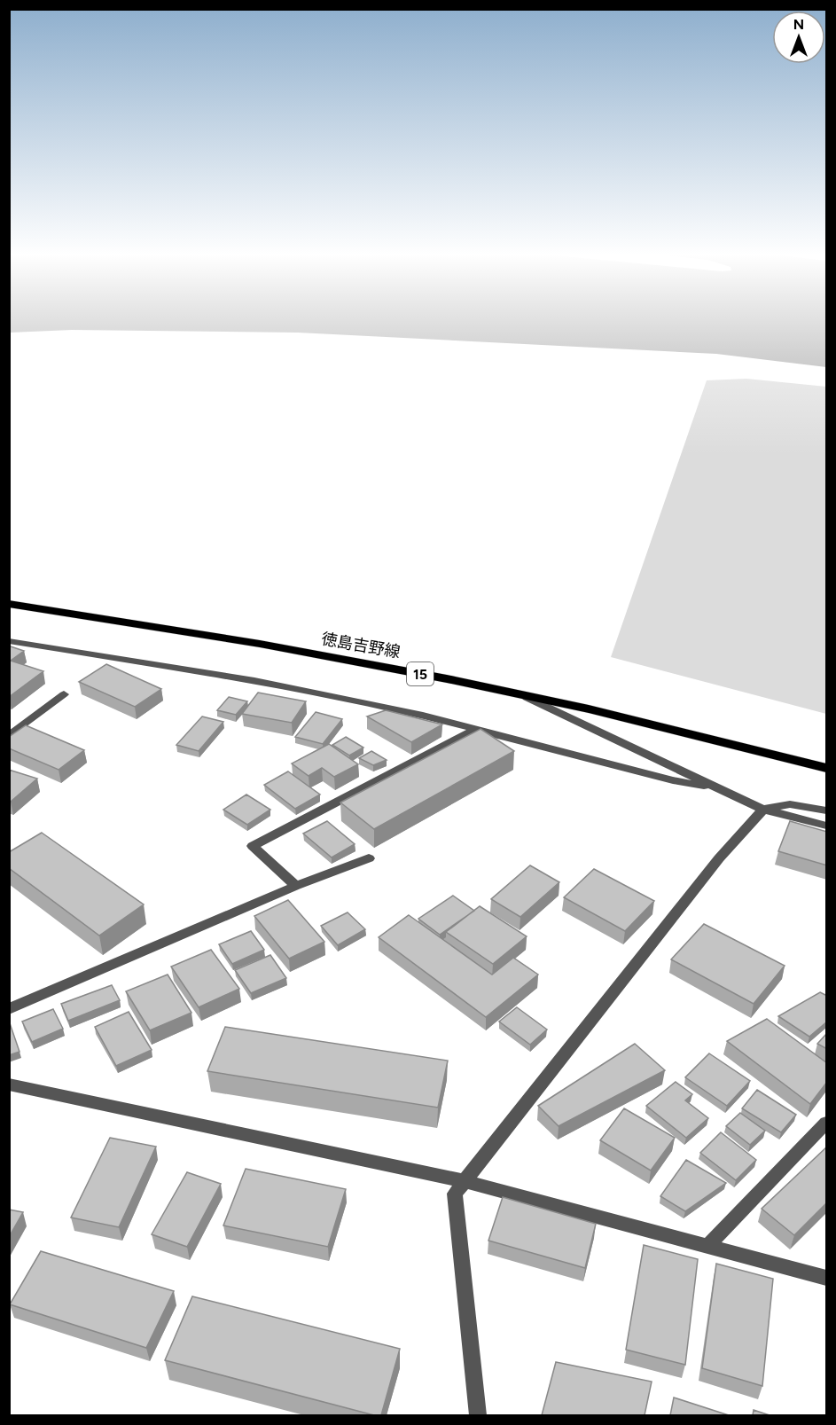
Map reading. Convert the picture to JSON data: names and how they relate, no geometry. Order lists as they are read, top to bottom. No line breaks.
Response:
{"streets":{"main road":["徳島吉野線","15"]},"north":"top"}
